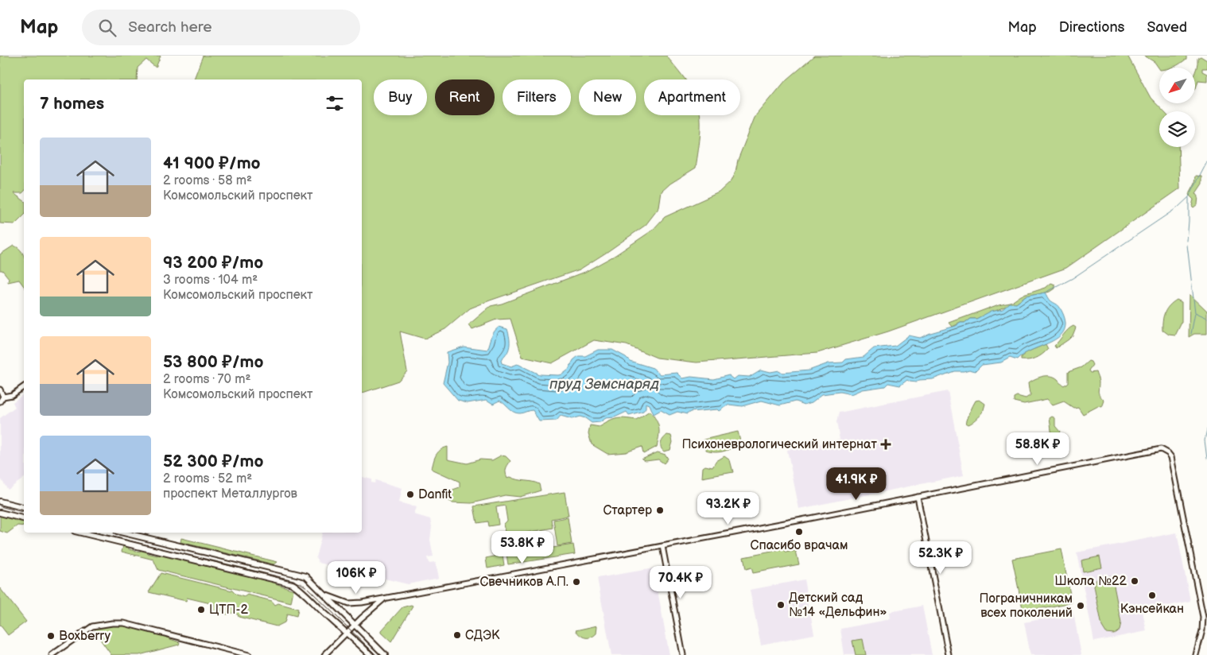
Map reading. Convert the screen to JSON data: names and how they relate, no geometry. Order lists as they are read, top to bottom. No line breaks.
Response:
{"water":["пруд Земснаряд"],"places":{"health":["Психоневрологический интернат"],"other":["Danfit","Стартер","Спасибо врачам","Школа №22","Свечников А.П.","Кэнсейкан","Детский сад №14 «Дельфин»","Пограничникам всех поколений","ЦТП-2","СДЭК","Boxberry"]},"north":"bottom left","page":{"header":"Map","search":"Search here","nav":["Map","Directions","Saved"],"chip":["Buy","Rent","Filters","New","Apartment"],"heading":"7 homes","list":[{"name":"41 900 ₽/mo","note":"2 rooms · 58 m² · Комсомольский проспект"},{"name":"93 200 ₽/mo","note":"3 rooms · 104 m² · Комсомольский проспект"},{"name":"53 800 ₽/mo","note":"2 rooms · 70 m² · Комсомольский проспект"},{"name":"52 300 ₽/mo","note":"2 rooms · 52 m² · проспект Металлургов"}],"price":["58.8K ₽","41.9K ₽","93.2K ₽","53.8K ₽","52.3K ₽","106K ₽","70.4K ₽"]}}
